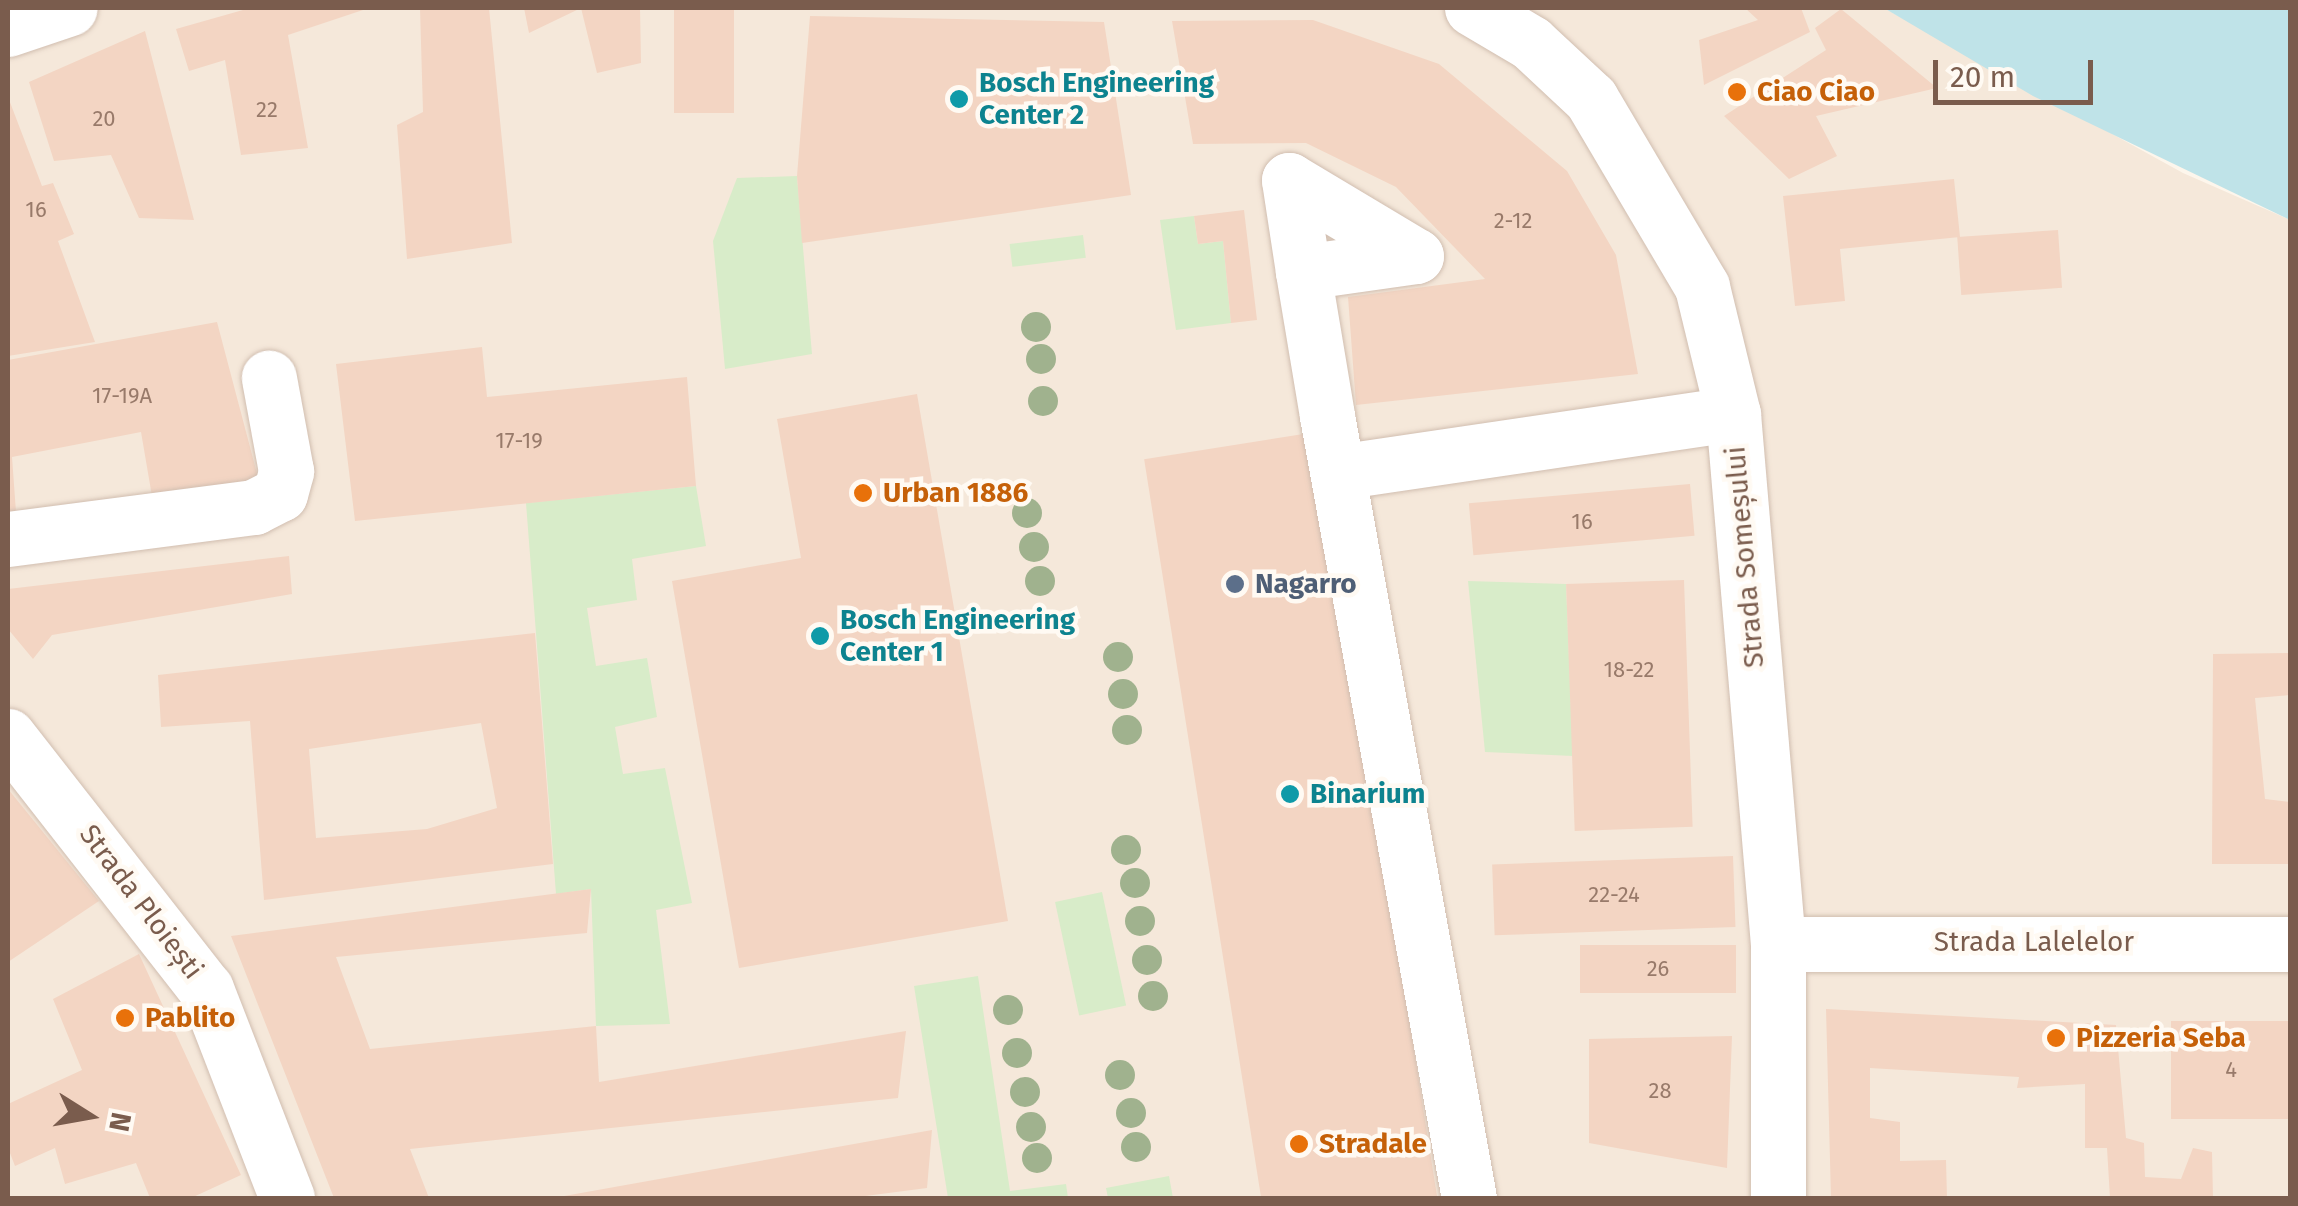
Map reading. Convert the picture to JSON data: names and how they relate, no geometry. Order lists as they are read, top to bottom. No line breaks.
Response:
{"streets":{"street":["Strada Someșului","Strada Ploiești","Strada Lalelelor"]},"crossings":[["Strada Someșului","Strada Lalelelor"]],"places":["Ciao Ciao","Bosch Engineering Center 2","Urban 1886","Nagarro","Bosch Engineering Center 1","Binarium","Pablito","Pizzeria Seba","Stradale"],"house_numbers":["22","20","16","2-12","17-19A","17-19","16","18-22","22-24","26","4","28"],"scale_bar":"20 m","north":"right"}
